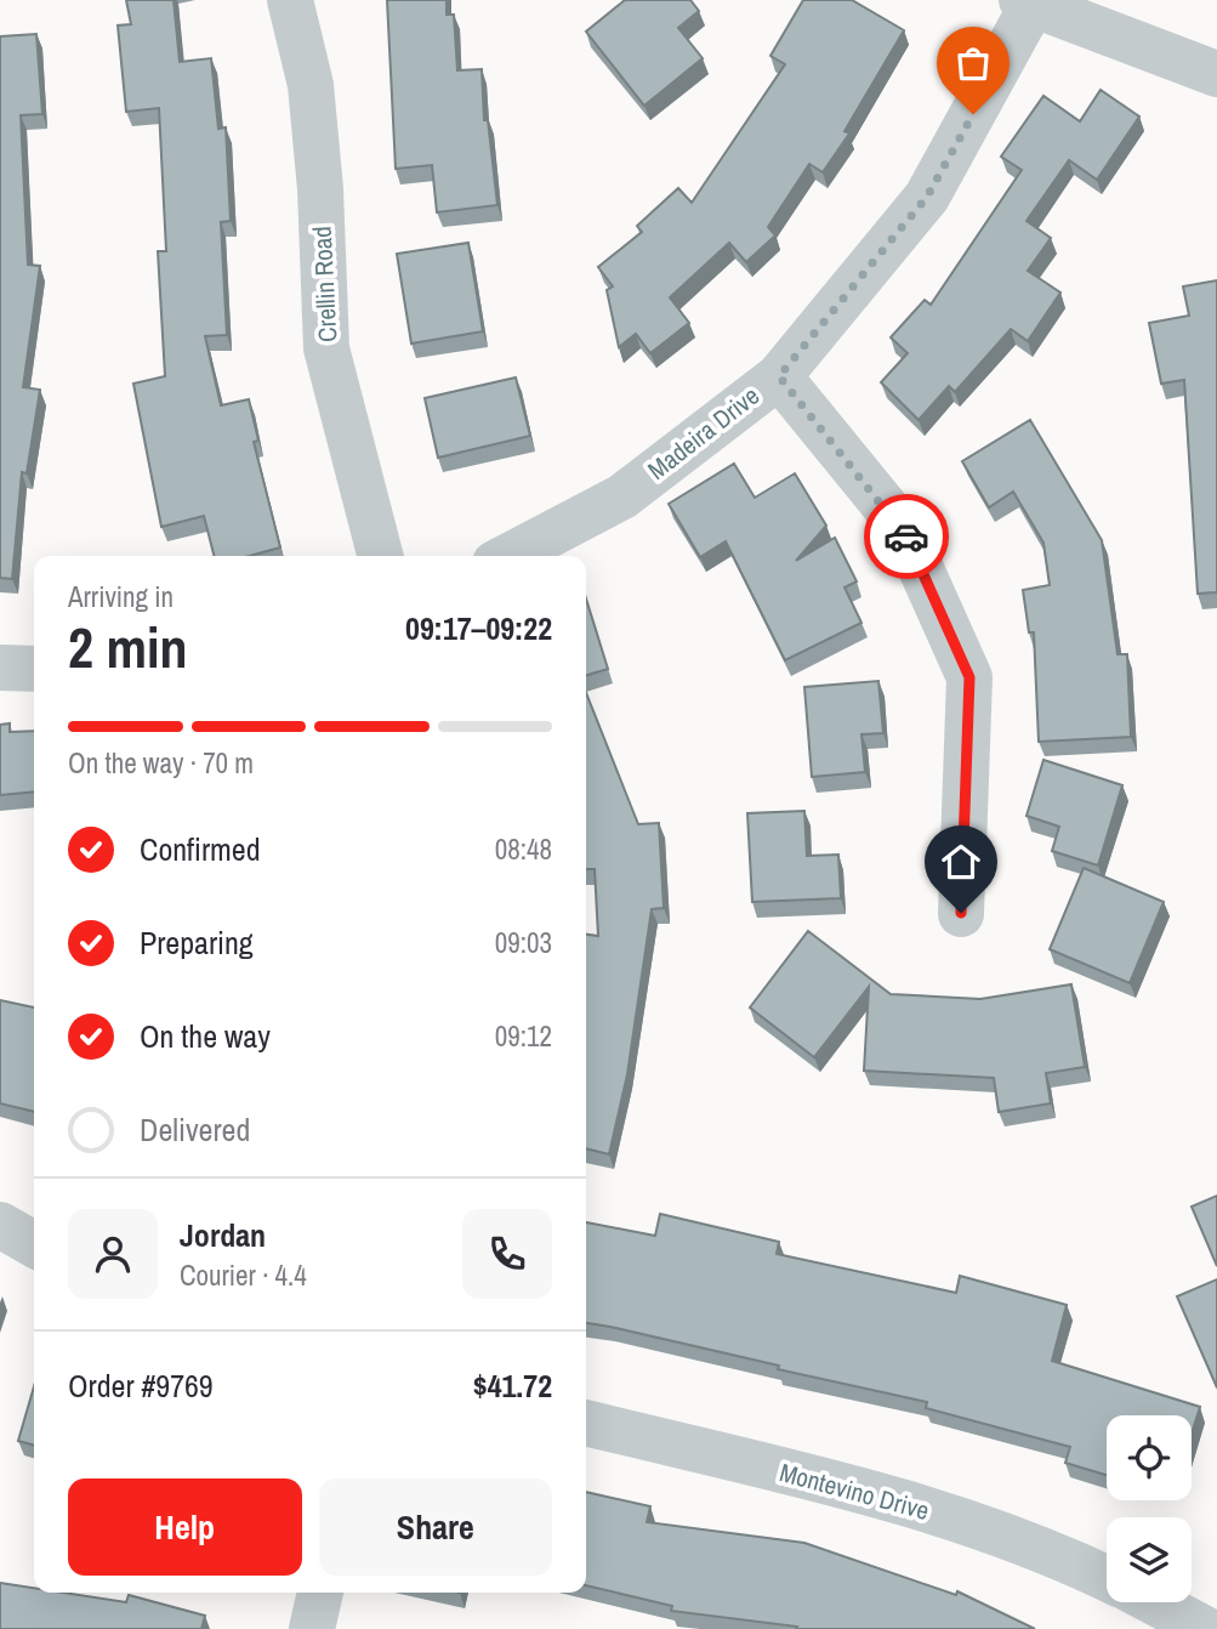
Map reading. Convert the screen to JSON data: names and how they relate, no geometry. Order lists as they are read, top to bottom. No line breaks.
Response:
{"streets":{"street":["Crellin Road","Madeira Drive","Montevino Drive"]},"page":{"heading":["2 min","Arriving in","09:17–09:22"],"panel":["Jordan","Courier · 4.4","Order #9769","$41.72"],"bar":"On the way · 70 m","list":[["Confirmed","08:48"],["Preparing","09:03"],["On the way","09:12"],"Delivered"],"buttons":["Help","Share"]}}
